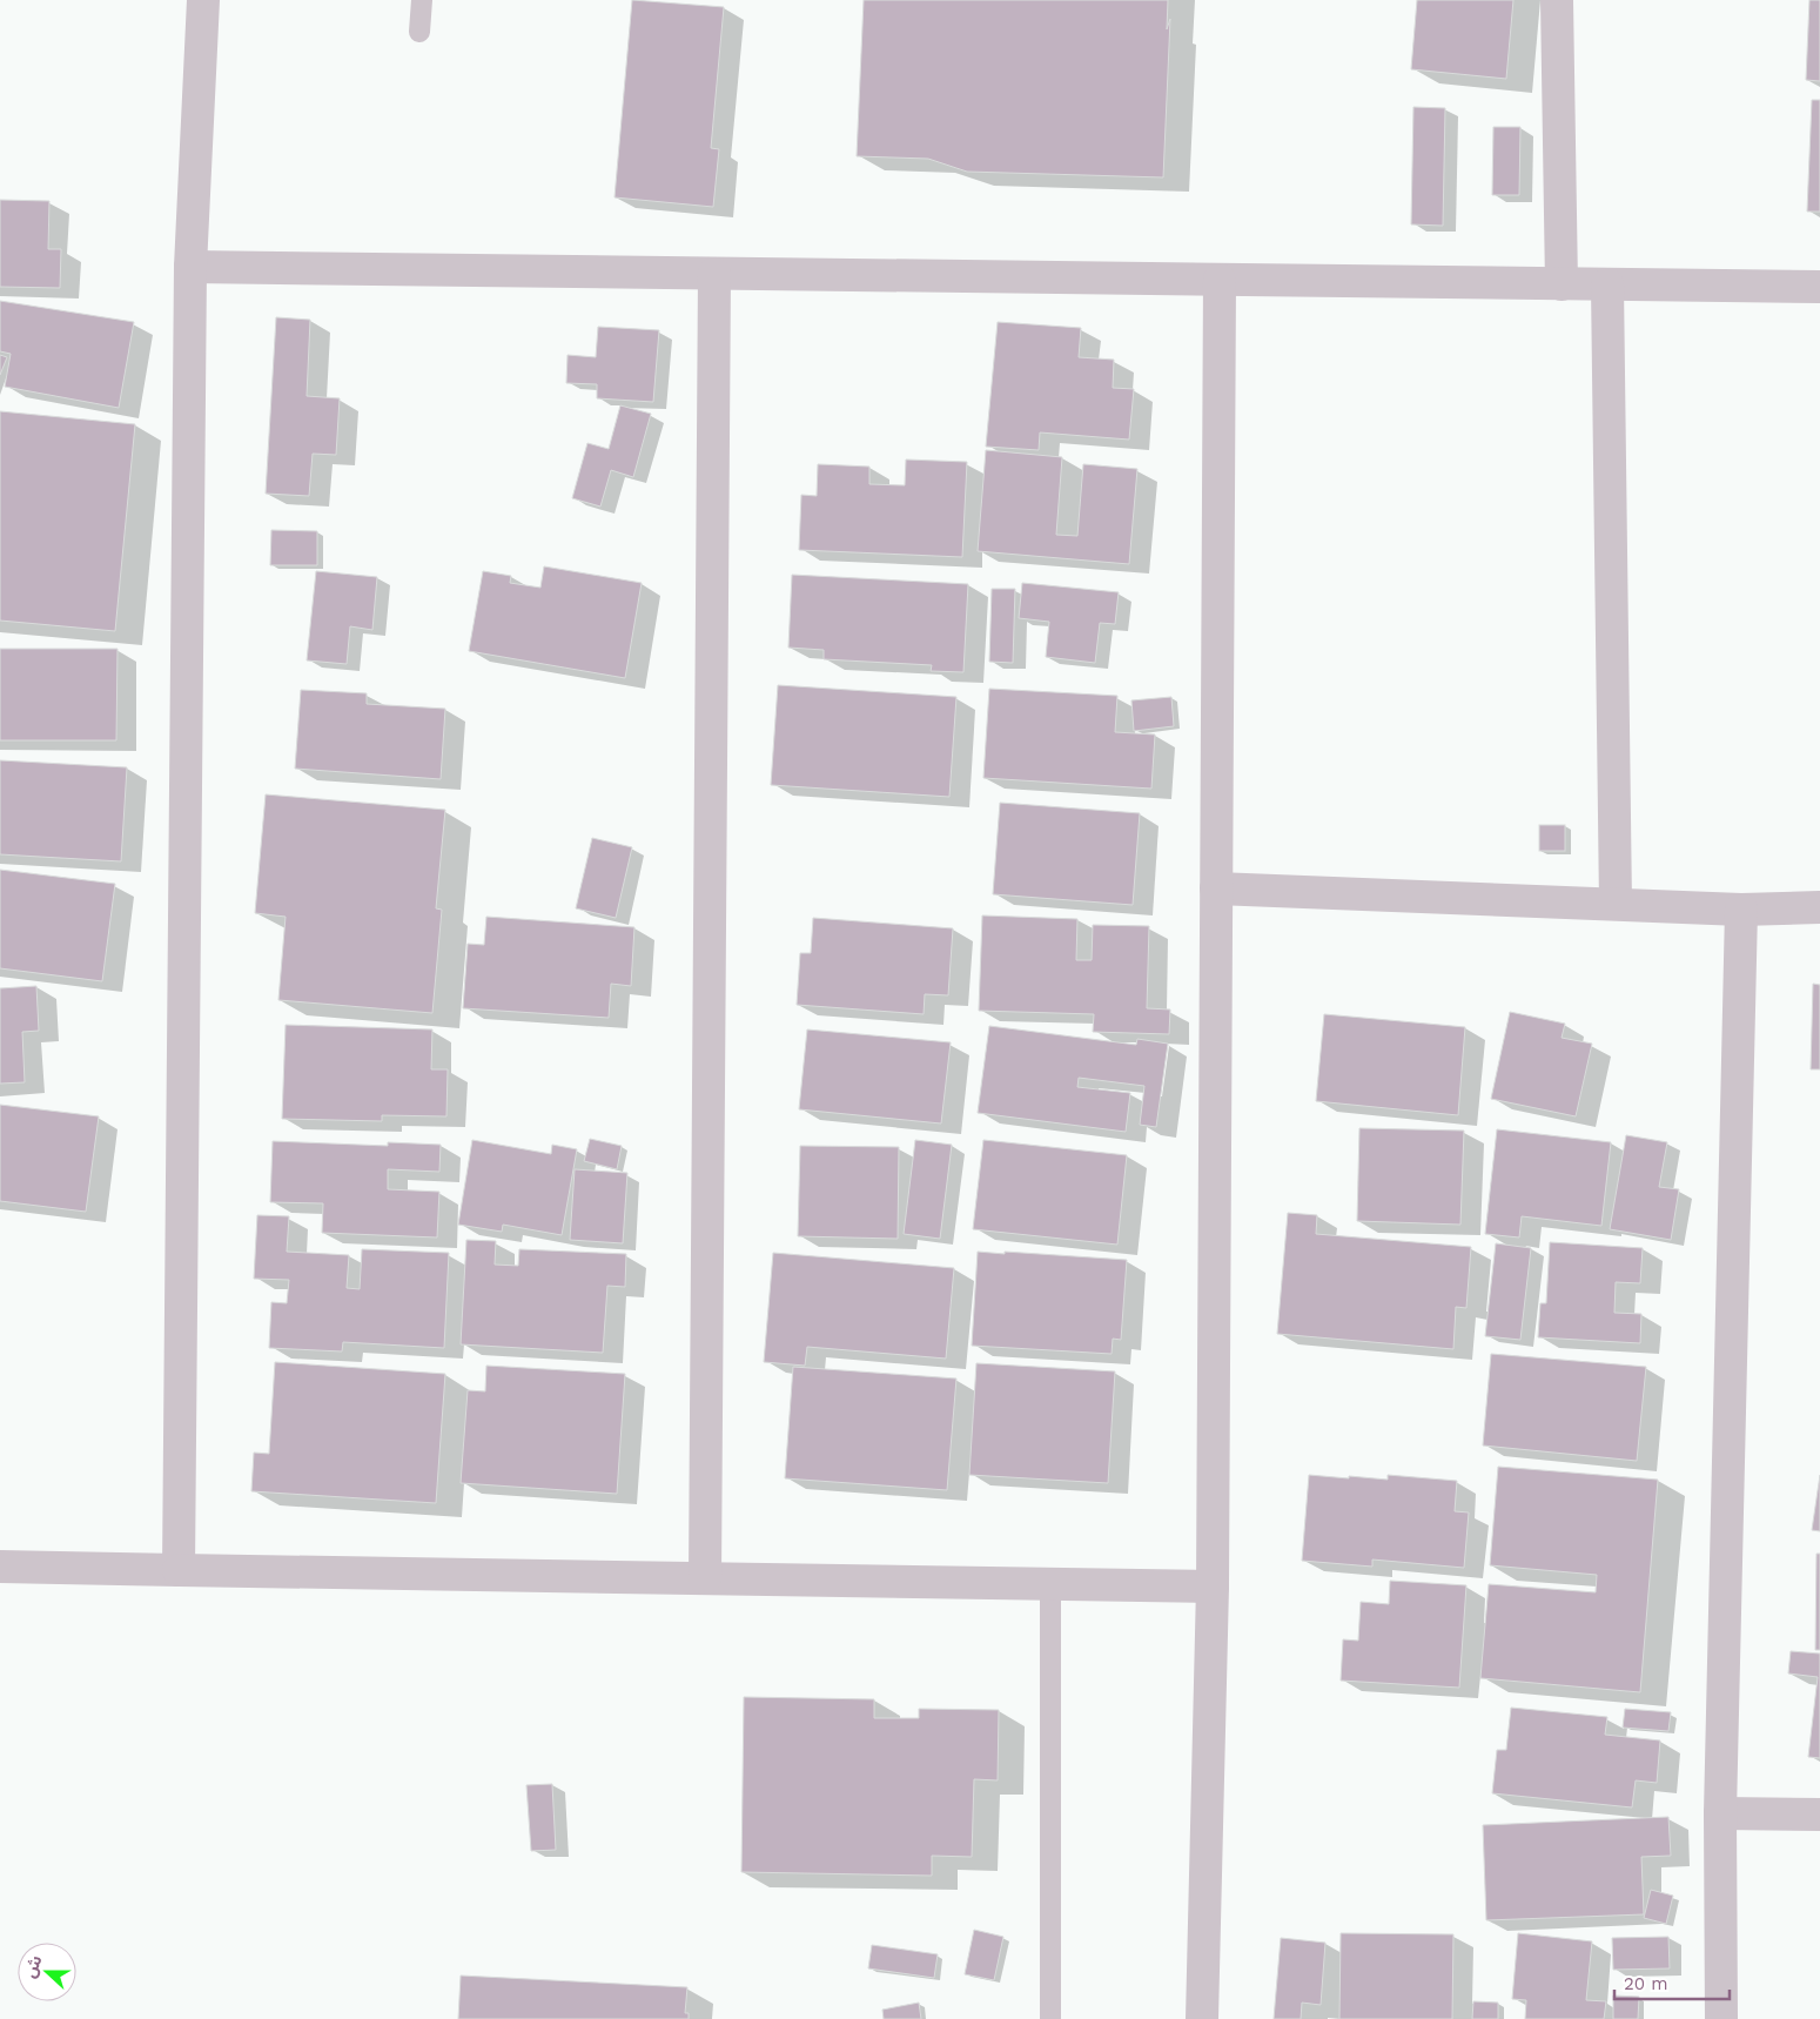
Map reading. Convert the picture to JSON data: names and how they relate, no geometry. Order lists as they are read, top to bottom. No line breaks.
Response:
{"scale_bar":"20 m","north":"left"}
